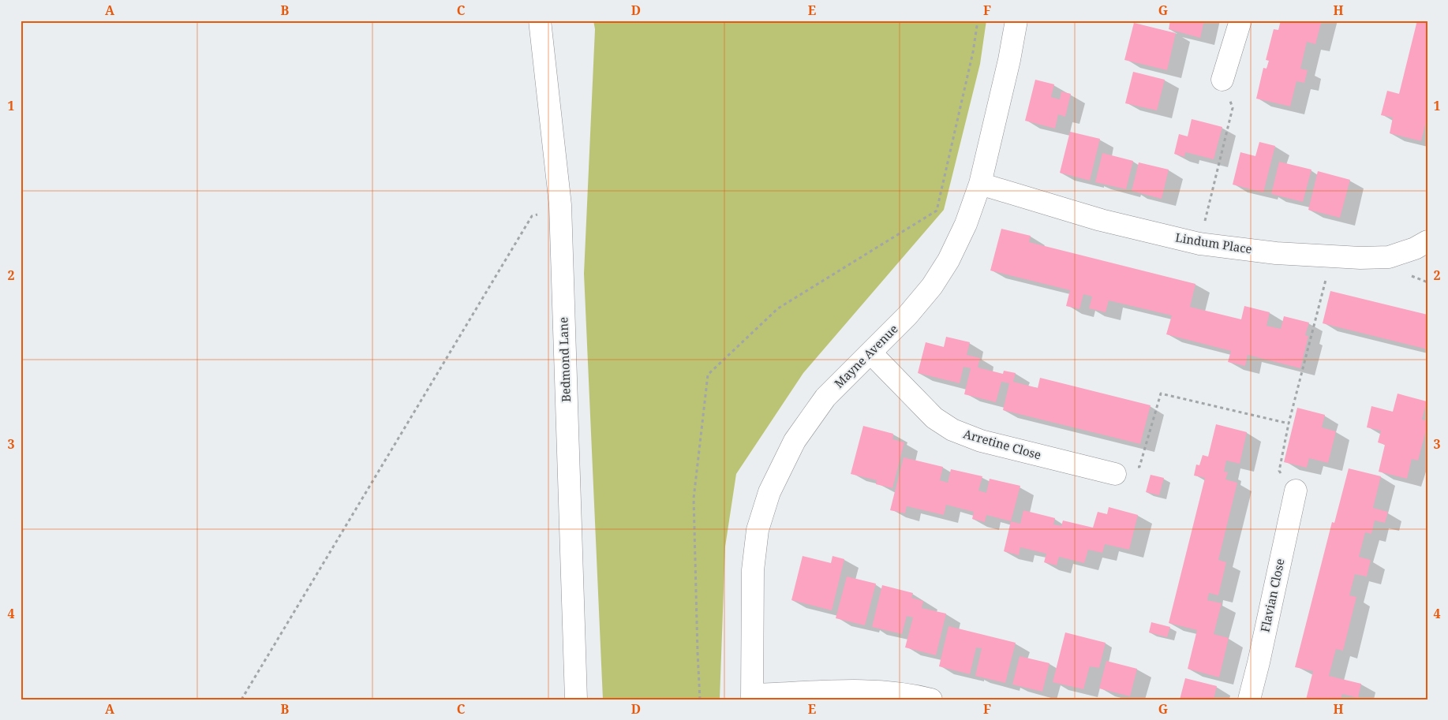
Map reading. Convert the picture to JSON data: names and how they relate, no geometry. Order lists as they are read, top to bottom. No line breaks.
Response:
{"streets":{"street":["Lindum Place","Mayne Avenue","Bedmond Lane","Arretine Close","Flavian Close"]},"crossings":[["Lindum Place","Mayne Avenue"],["Mayne Avenue","Arretine Close"]],"grid":{"columns":["A","B","C","D","E","F","G","H"],"rows":["1","2","3","4"]}}
